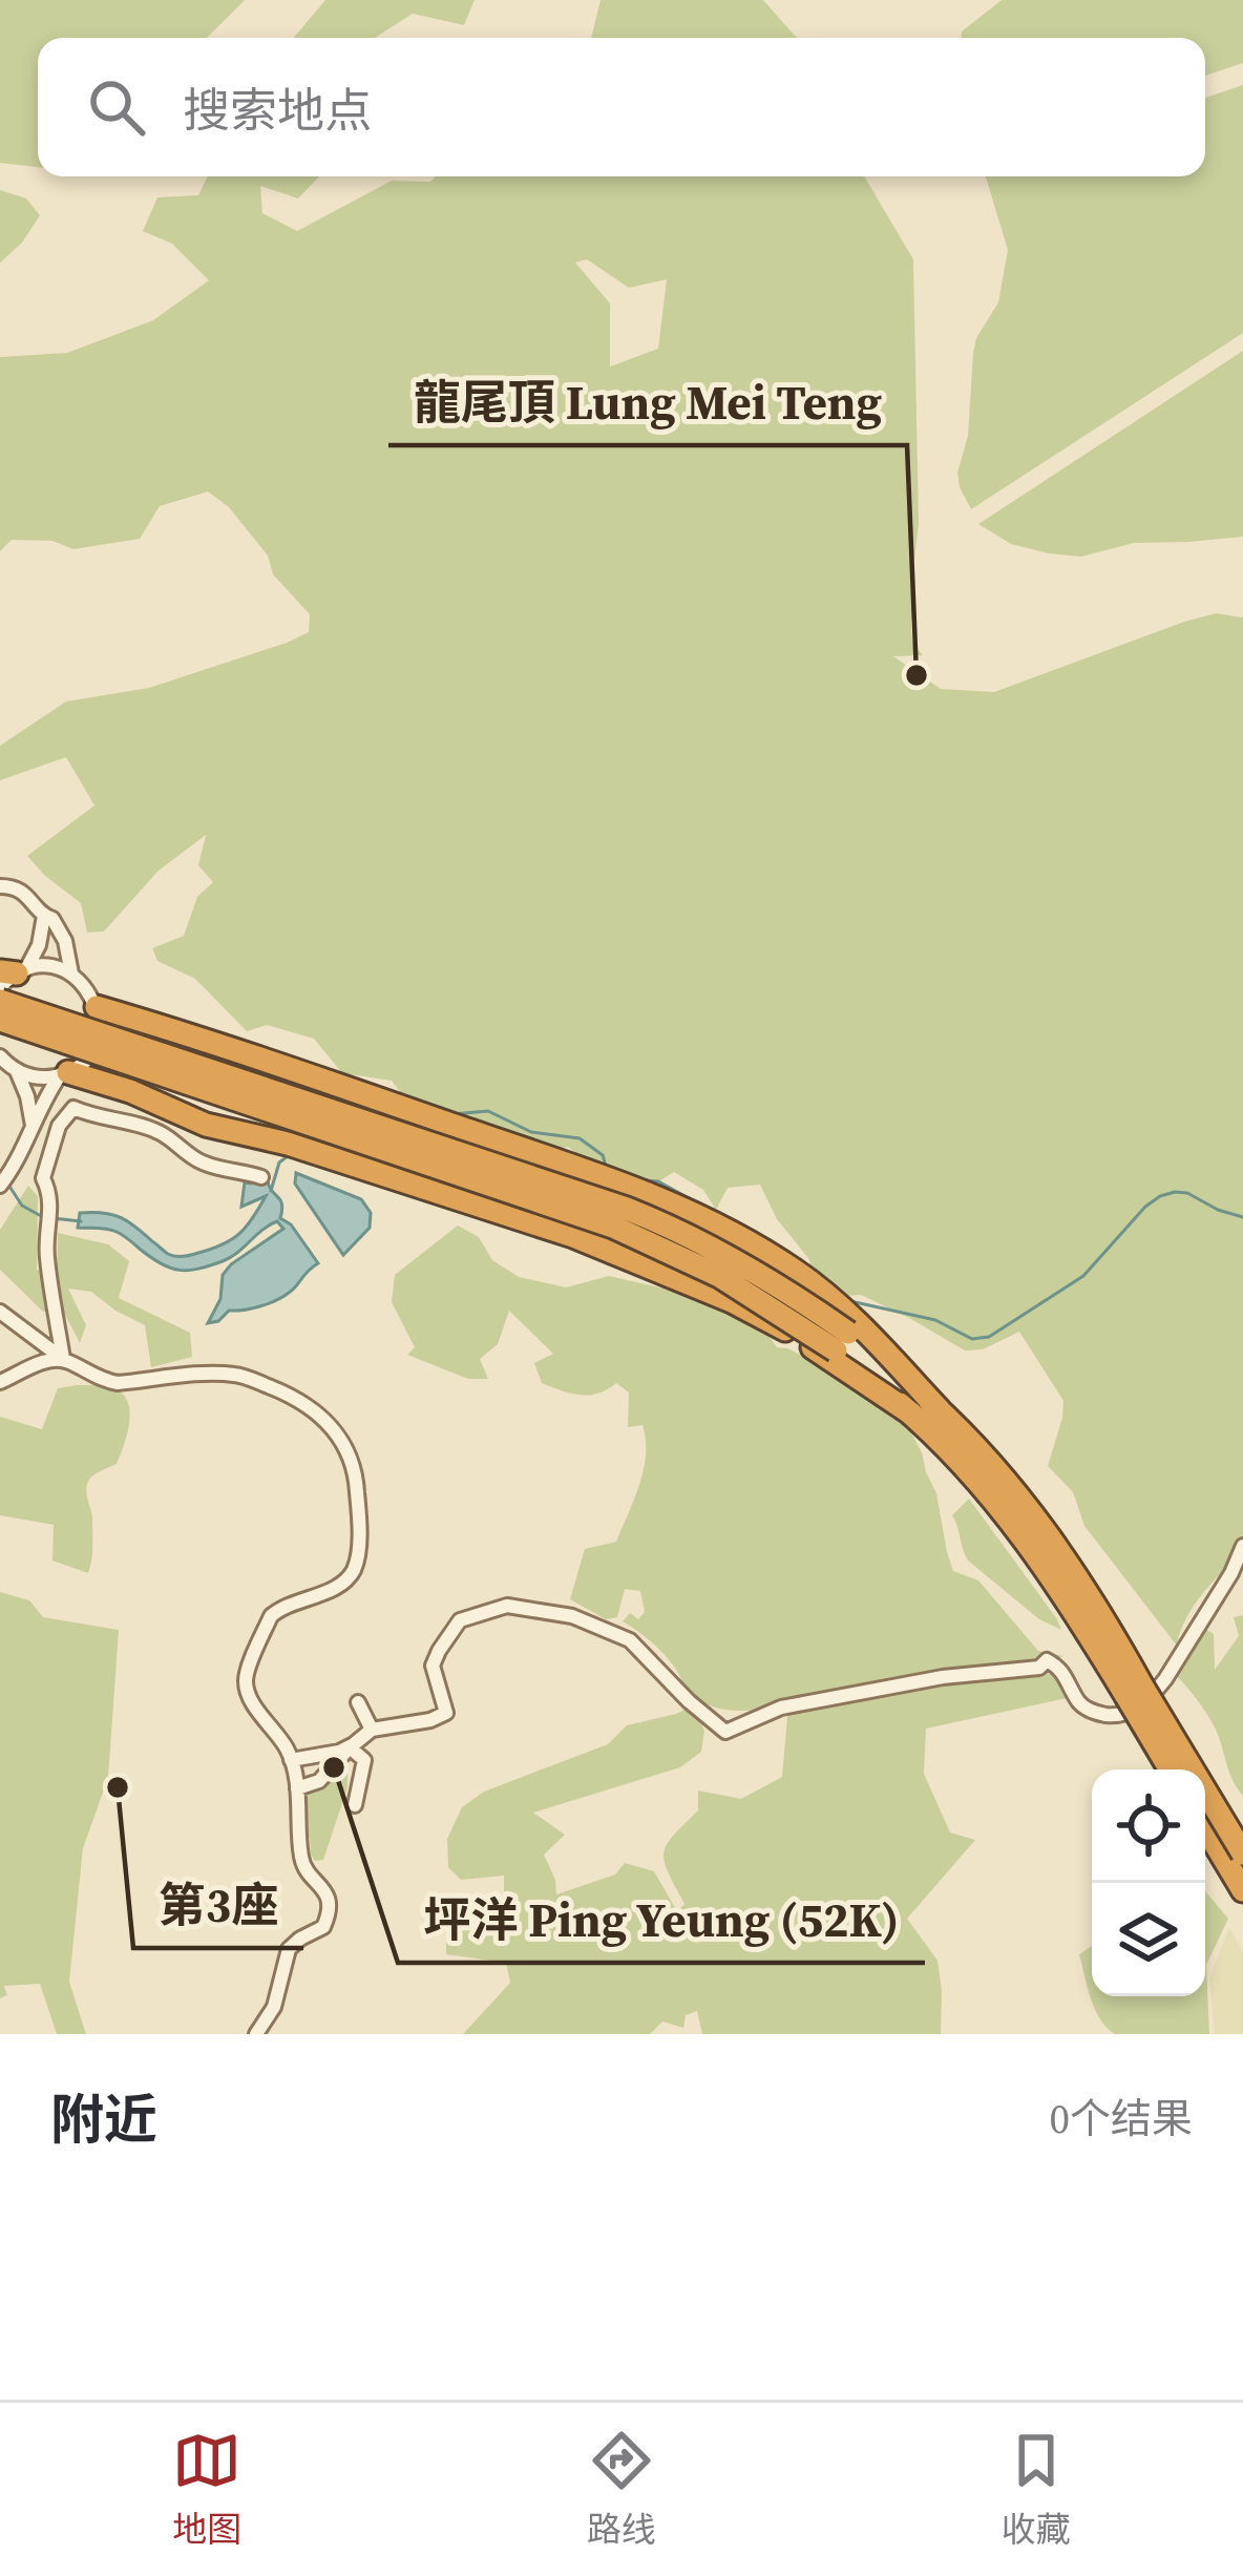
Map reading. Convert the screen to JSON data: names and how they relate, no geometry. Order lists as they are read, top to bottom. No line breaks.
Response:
{"places":["龍尾頂 Lung Mei Teng","坪洋 Ping Yeung (52K)","第3座"],"page":{"search":"搜索地点","heading":["附近","0个结果"],"nav":["地图","路线","收藏"]}}
